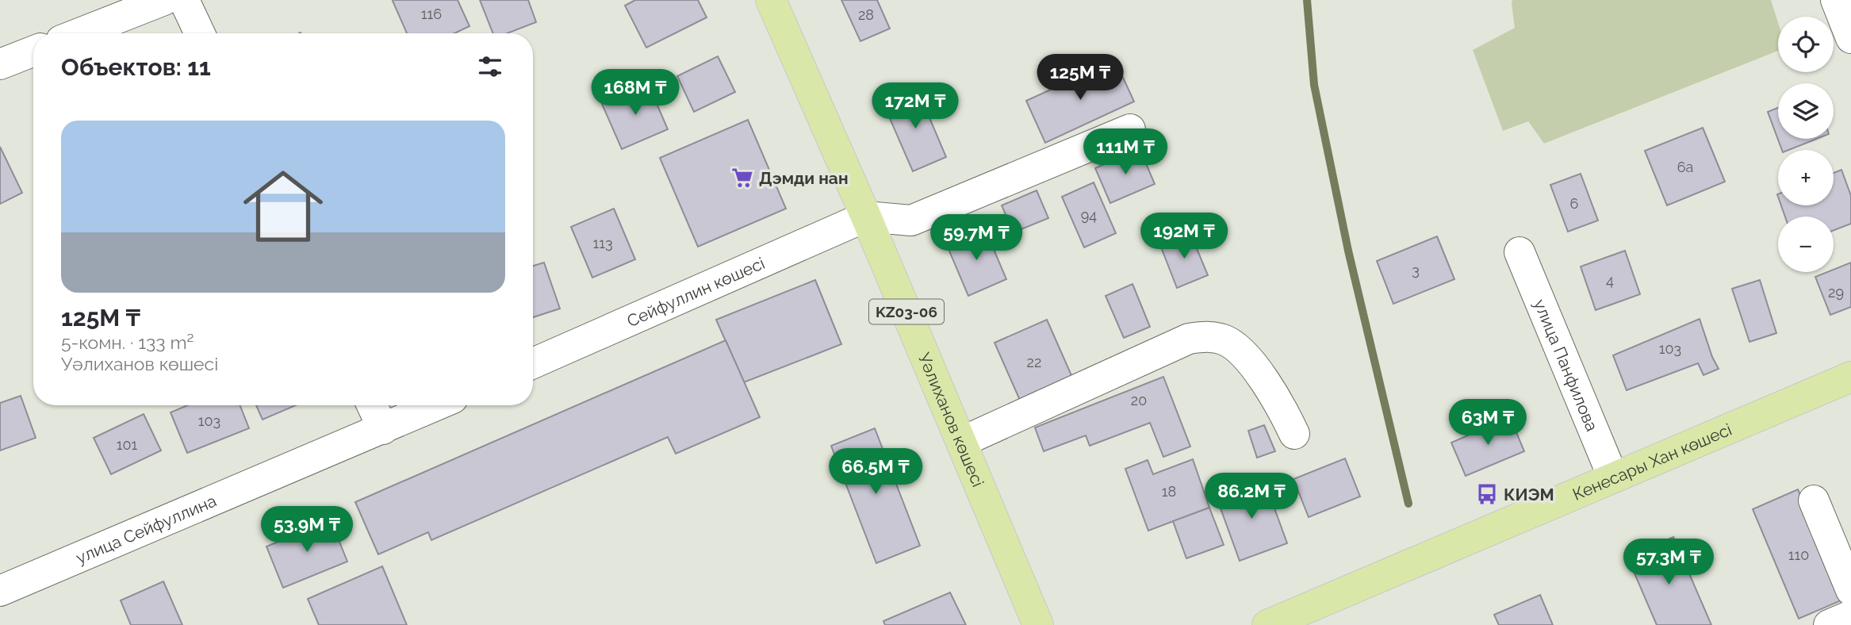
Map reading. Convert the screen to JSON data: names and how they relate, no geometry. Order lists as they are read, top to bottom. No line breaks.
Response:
{"streets":{"main road":["KZ03-06","Уәлиханов көшесі","Кенесары Хан көшесі"],"street":["Сейфуллин көшесі","улица Панфилова","улица Сейфуллина"]},"crossings":[["Сейфуллин көшесі","Уәлиханов көшесі"],["улица Панфилова","Кенесары Хан көшесі"]],"places":{"supermarket":["Дэмди нан"],"bus stop":["КИЭМ"]},"house_numbers":["116","28","6а","6","94","113","3","4","29","103","22","20","103","101","18","110"],"page":{"map_buttons":["+","−"],"heading":"Объектов: 11","price":["125M ₸","168M ₸","172M ₸","111M ₸","192M ₸","59.7M ₸","63M ₸","66.5M ₸","86.2M ₸","53.9M ₸","57.3M ₸"],"list":[{"name":"125M ₸","note":"5-комн. · 133 m² · Уәлиханов көшесі"}]}}
